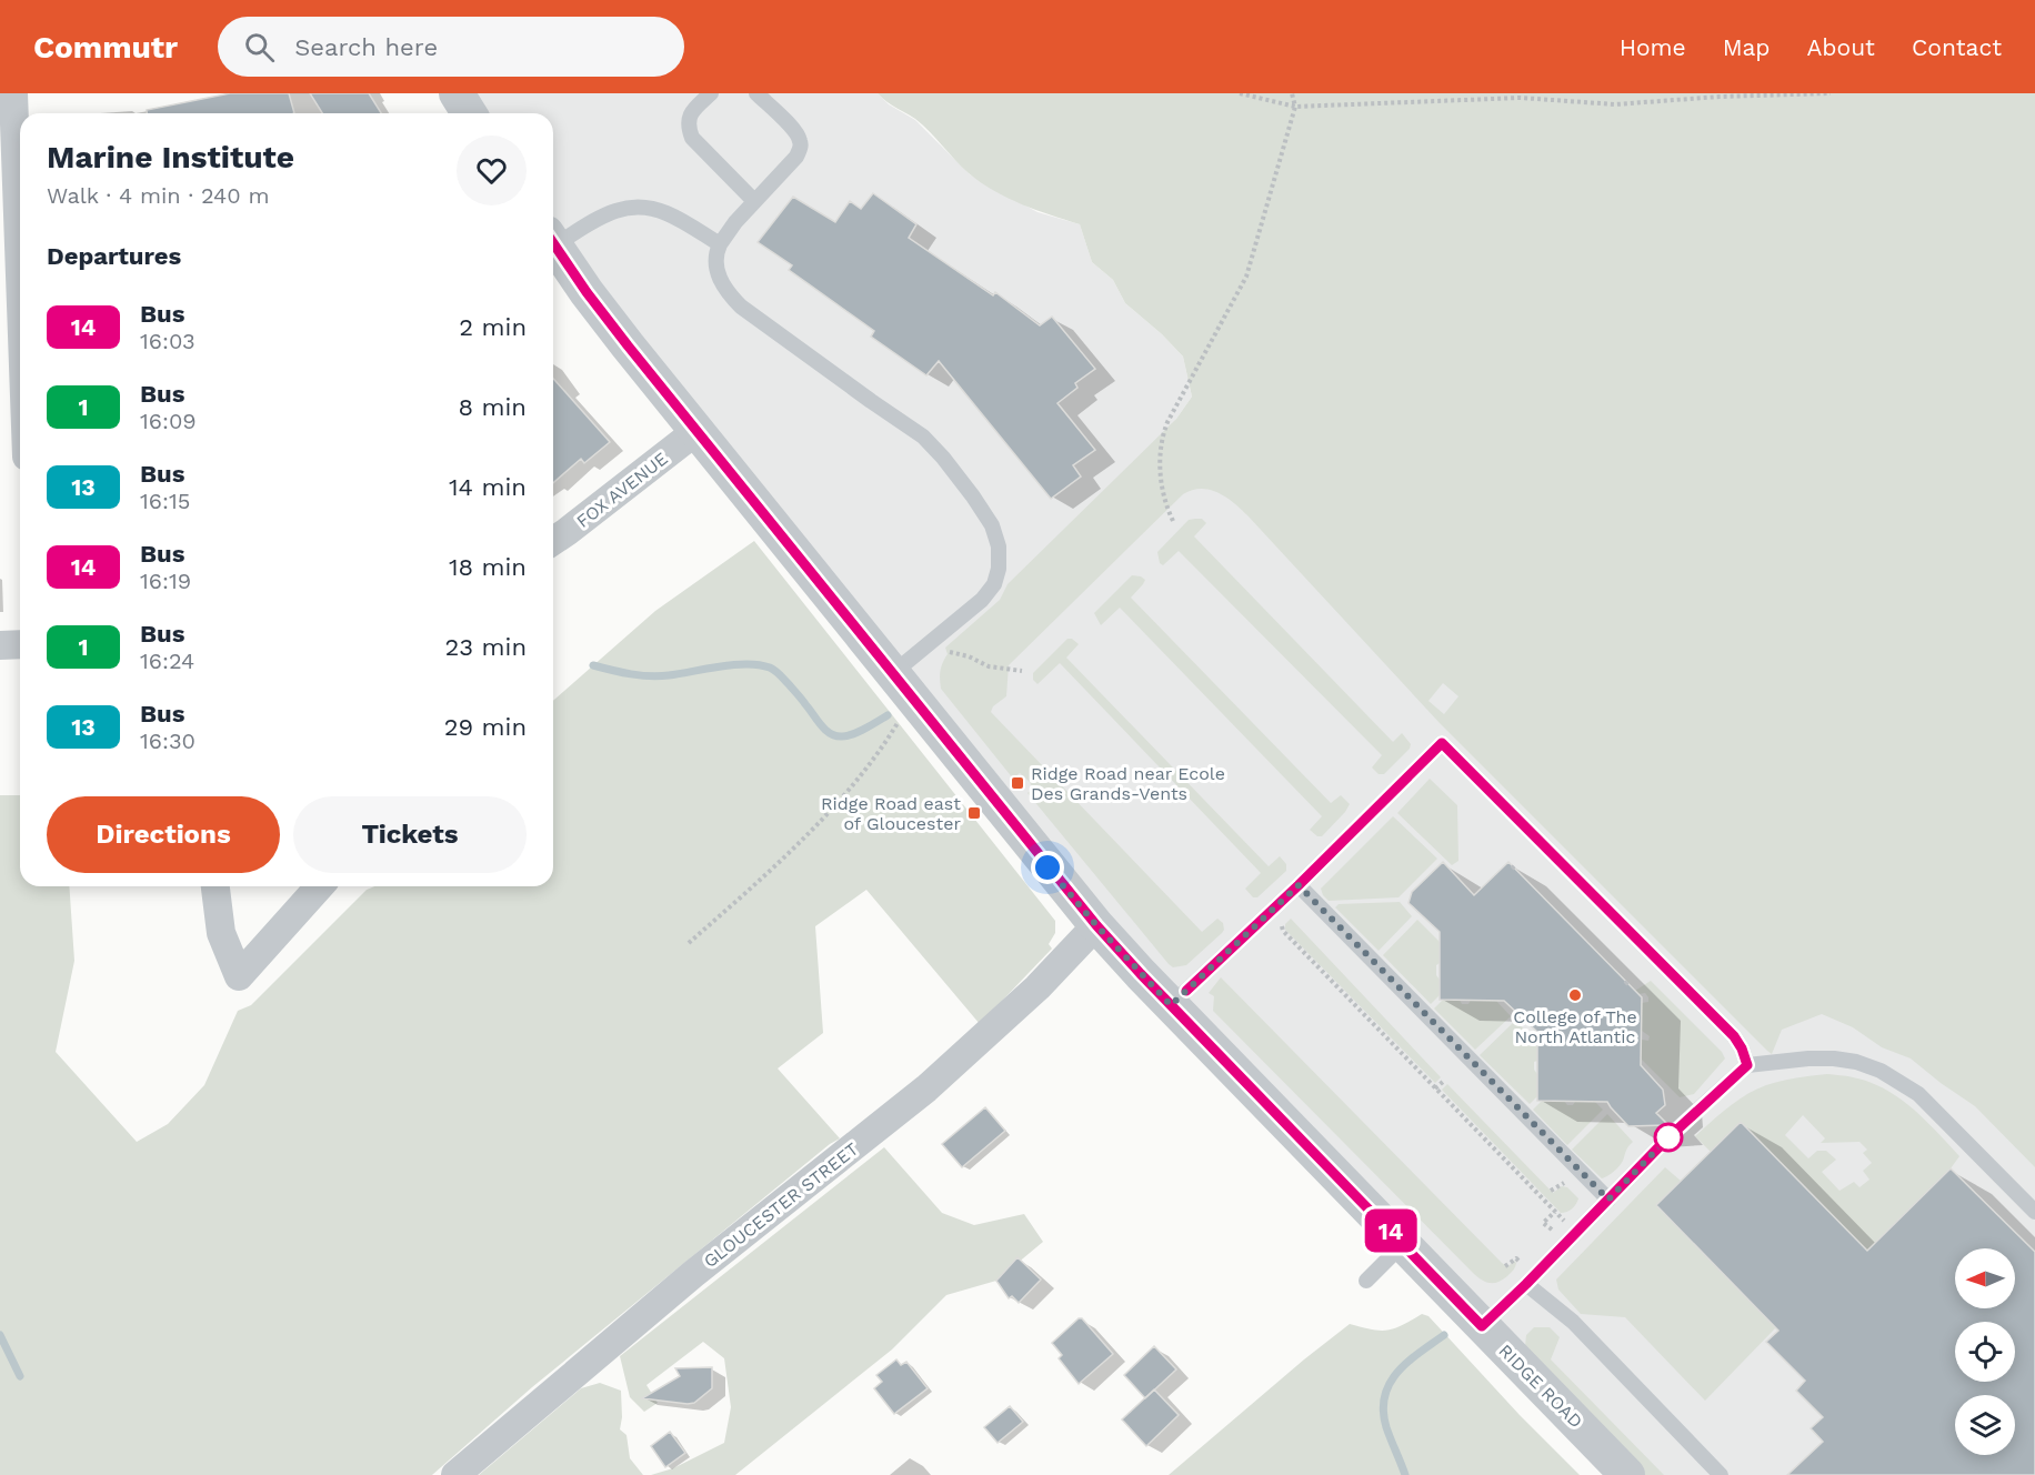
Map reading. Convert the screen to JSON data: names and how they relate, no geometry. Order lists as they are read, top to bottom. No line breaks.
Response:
{"streets":{"street":["FOX AVENUE","GLOUCESTER STREET","RIDGE ROAD"]},"crossings":[["FOX AVENUE","RIDGE ROAD"],["GLOUCESTER STREET","RIDGE ROAD"]],"places":{"transit":["Ridge Road near Ecole Des Grands-Vents","Ridge Road east of Gloucester"],"other":["College of The North Atlantic"]},"lines":["bus line 14"],"north":"left","page":{"header":"Commutr","search":"Search here","nav":["Home","Map","About","Contact"],"on_map":"14","heading":[["Marine Institute","Walk · 4 min · 240 m"],"Departures"],"list":[{"mark":"14","name":"Bus","note":"16:03","value":"2 min"},{"mark":"1","name":"Bus","note":"16:09","value":"8 min"},{"mark":"13","name":"Bus","note":"16:15","value":"14 min"},{"mark":"14","name":"Bus","note":"16:19","value":"18 min"},{"mark":"1","name":"Bus","note":"16:24","value":"23 min"},{"mark":"13","name":"Bus","note":"16:30","value":"29 min"}],"buttons":["Directions","Tickets"]}}
